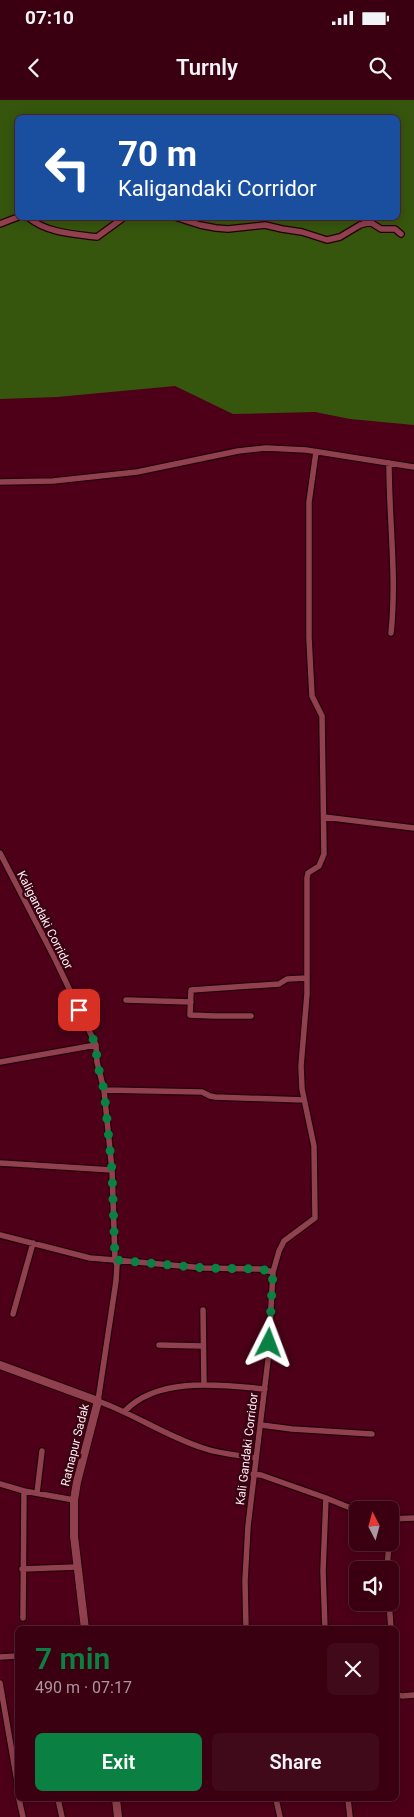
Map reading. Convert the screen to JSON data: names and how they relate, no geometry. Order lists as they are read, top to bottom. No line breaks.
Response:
{"streets":{"main road":["Ratnapur Sadak"],"street":["Kaligandaki Corridor","Kali Gandaki Corridor"]},"crossings":[["Kaligandaki Corridor","Ratnapur Sadak"]],"north":"top","page":{"status":"07:10","header":"Turnly","turn":["70 m","Kaligandaki Corridor"],"heading":["7 min","490 m · 07:17"],"buttons":["Exit","Share"]}}
